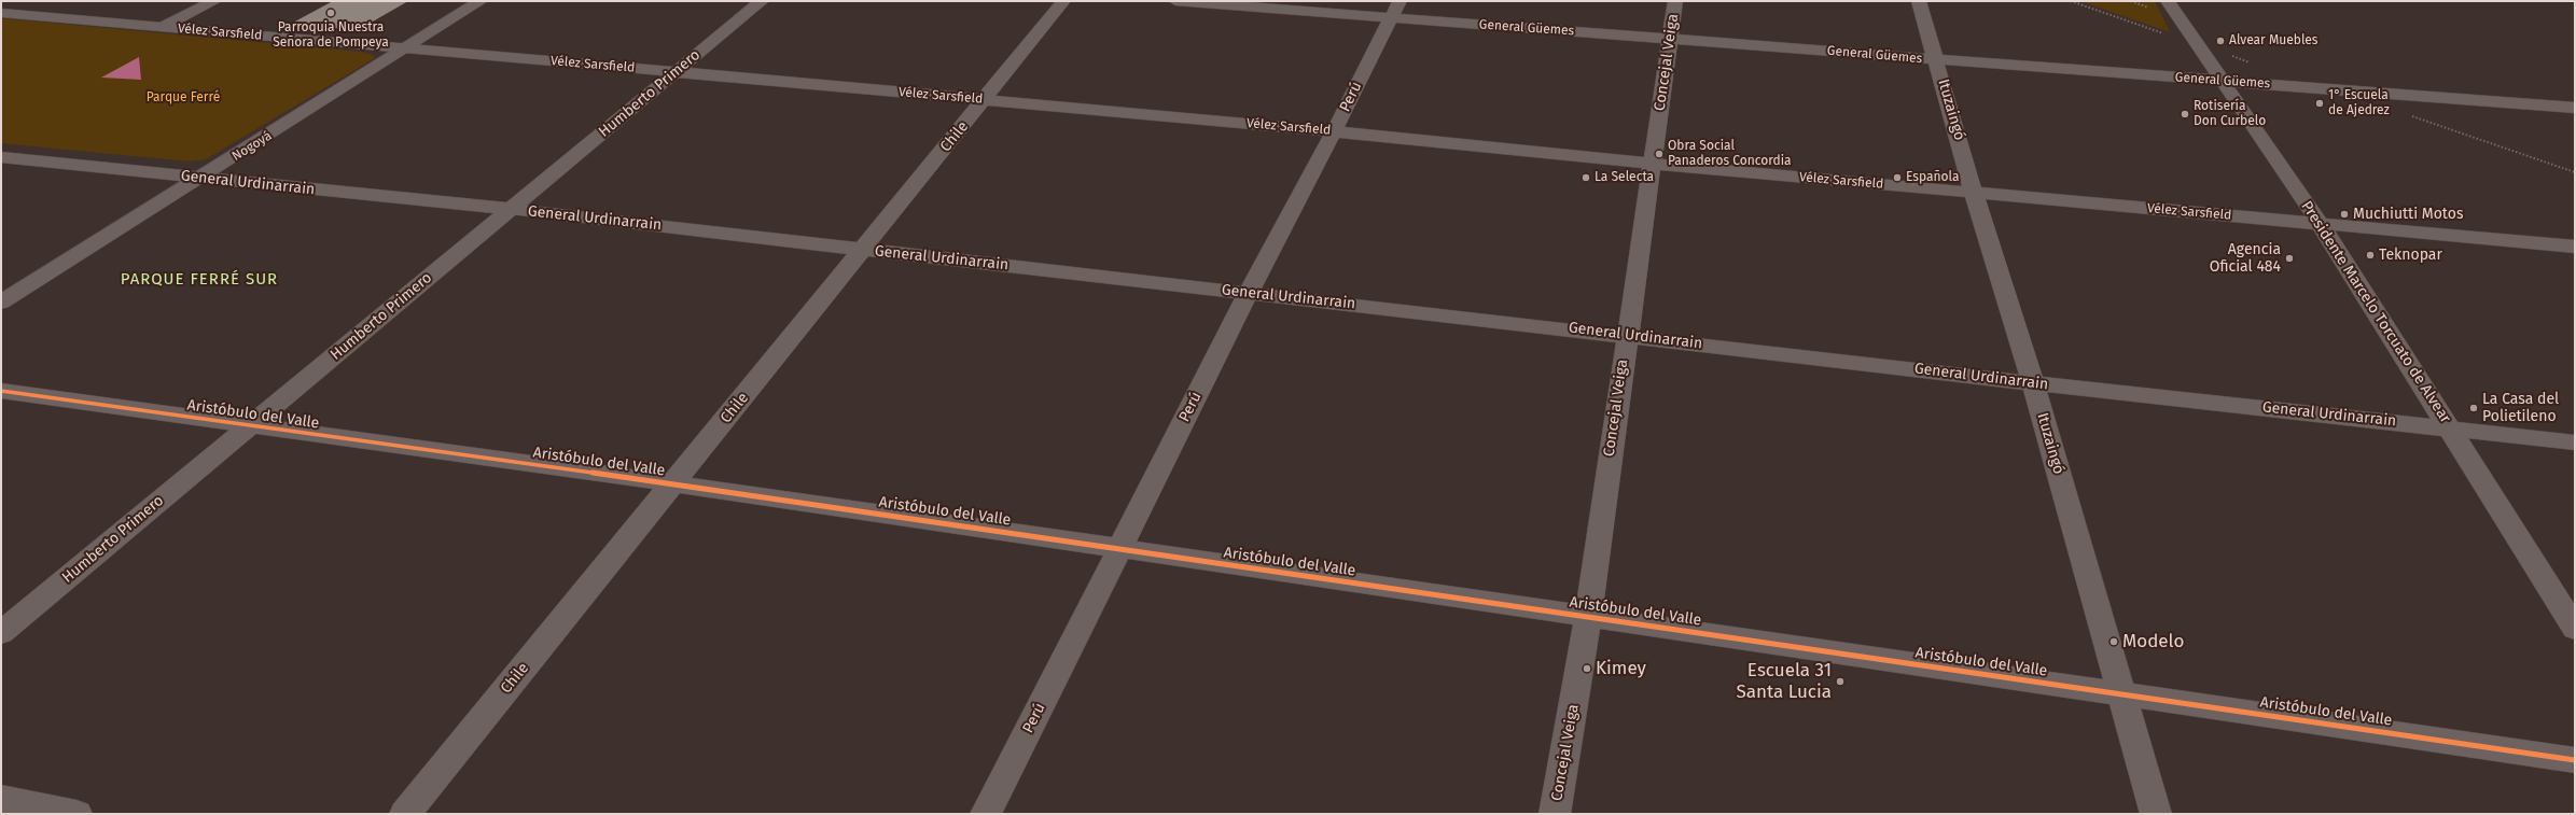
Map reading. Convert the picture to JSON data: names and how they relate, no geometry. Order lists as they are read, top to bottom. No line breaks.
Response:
{"streets":{"street":["General Güemes","Vélez Sarsfield","Concejal Veiga","Humberto Primero","Perú","Ituzaingó","Chile","Nogoyá","General Urdinarrain","Presidente Marcelo Torcuato de Alvear","Aristóbulo del Valle"]},"crossings":[["General Güemes","Concejal Veiga"],["General Güemes","Perú"],["General Güemes","Ituzaingó"],["General Güemes","Presidente Marcelo Torcuato de Alvear"],["Vélez Sarsfield","Concejal Veiga"],["Vélez Sarsfield","Humberto Primero"],["Vélez Sarsfield","Perú"],["Vélez Sarsfield","Ituzaingó"],["Vélez Sarsfield","Chile"],["Vélez Sarsfield","Nogoyá"],["Vélez Sarsfield","Presidente Marcelo Torcuato de Alvear"],["Concejal Veiga","General Urdinarrain"],["Concejal Veiga","Aristóbulo del Valle"],["Humberto Primero","General Urdinarrain"],["Humberto Primero","Aristóbulo del Valle"],["Perú","General Urdinarrain"],["Perú","Aristóbulo del Valle"],["Ituzaingó","General Urdinarrain"],["Ituzaingó","Aristóbulo del Valle"],["Chile","General Urdinarrain"],["Chile","Aristóbulo del Valle"],["Nogoyá","General Urdinarrain"],["General Urdinarrain","Presidente Marcelo Torcuato de Alvear"]],"districts":["PARQUE FERRÉ SUR"],"parks":["Parque Ferré"],"places":["Parroquia Nuestra Señora de Pompeya","Alvear Muebles","1° Escuela de Ajedrez","Rotisería Don Curbelo","Obra Social Panaderos Concordia","La Selecta","Española","Muchiutti Motos","Teknopar","Agencia Oficial 484","La Casa del Polietileno","Modelo","Kimey","Escuela 31 Santa Lucia"]}
